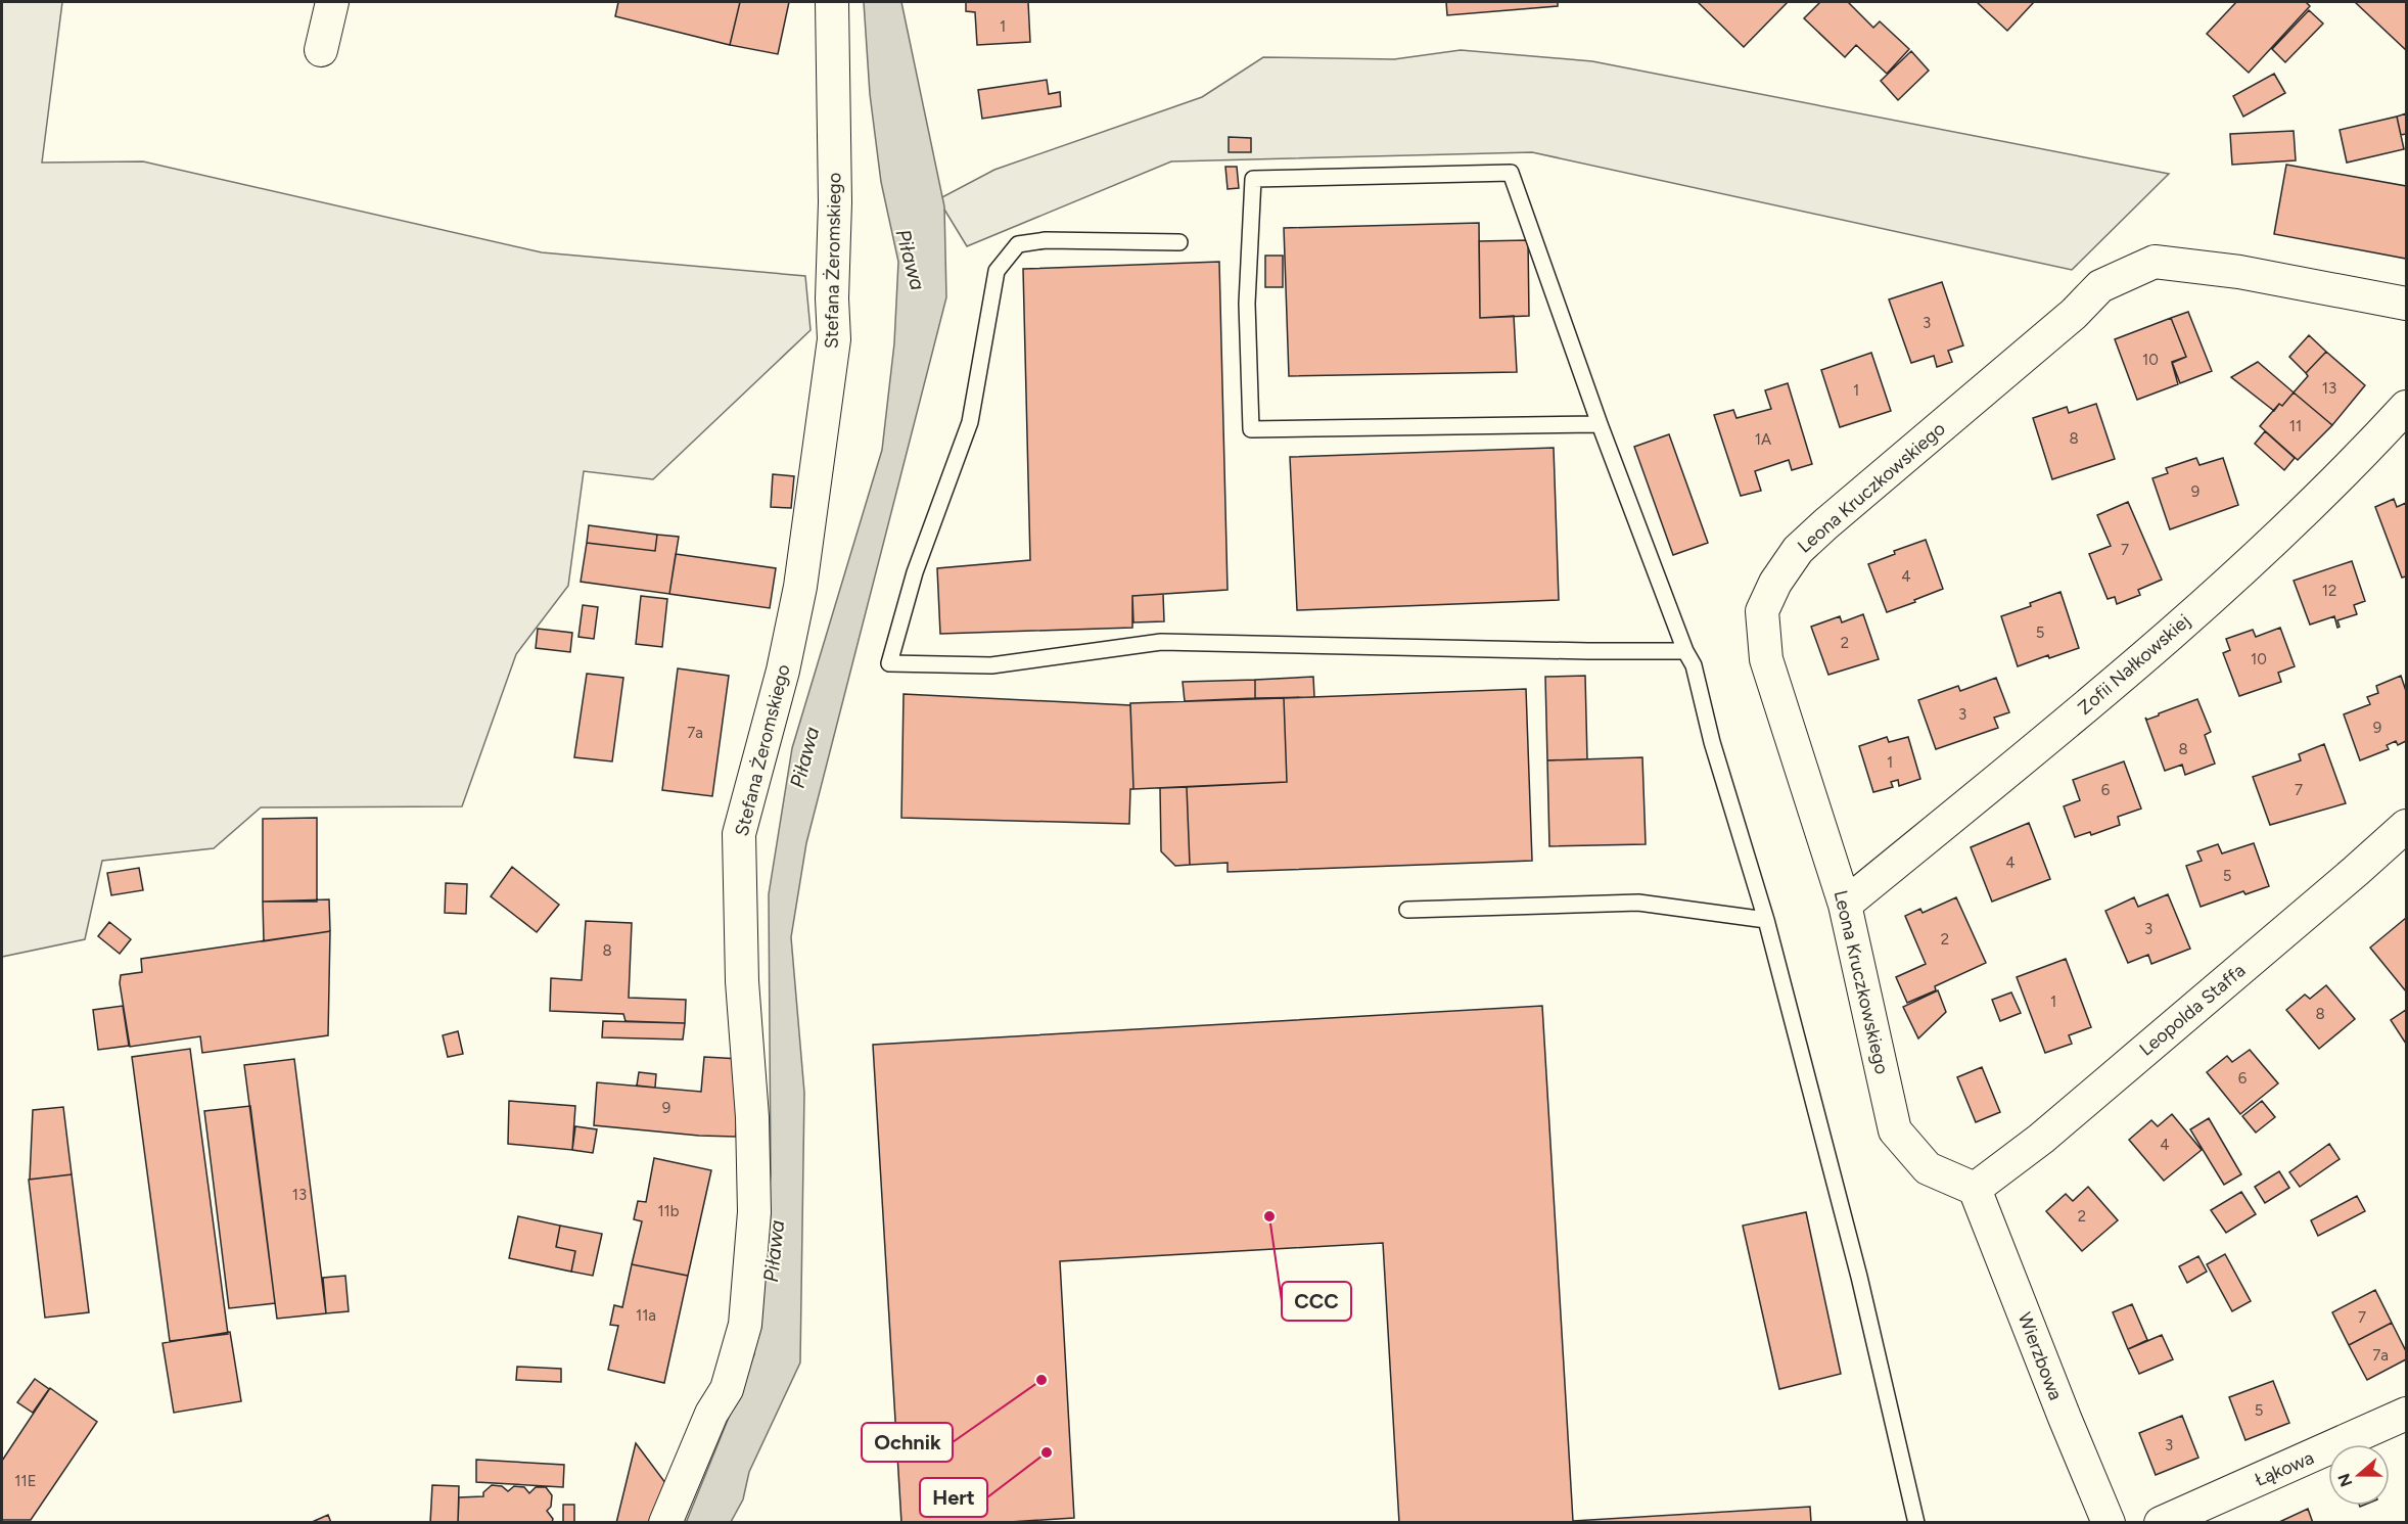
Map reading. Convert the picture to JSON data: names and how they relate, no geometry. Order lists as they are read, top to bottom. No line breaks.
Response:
{"streets":{"street":["Stefana Żeromskiego","Leona Kruczkowskiego","Zofii Nałkowskiej","Leopolda Staffa","Wierzbowa","Łąkowa"]},"crossings":[["Leona Kruczkowskiego","Zofii Nałkowskiej"],["Leona Kruczkowskiego","Leopolda Staffa"],["Leona Kruczkowskiego","Wierzbowa"],["Leopolda Staffa","Wierzbowa"]],"water":["Piława"],"places":["CCC","Ochnik","Hert"],"house_numbers":["1","3","10","13","1","11","8","1A","9","7","4","12","5","2","10","3","9","7a","8","1","6","7","4","5","3","2","8","1","8","6","9","4","13","11b","2","11a","7","7a","5","3","11E"],"north":"left"}
